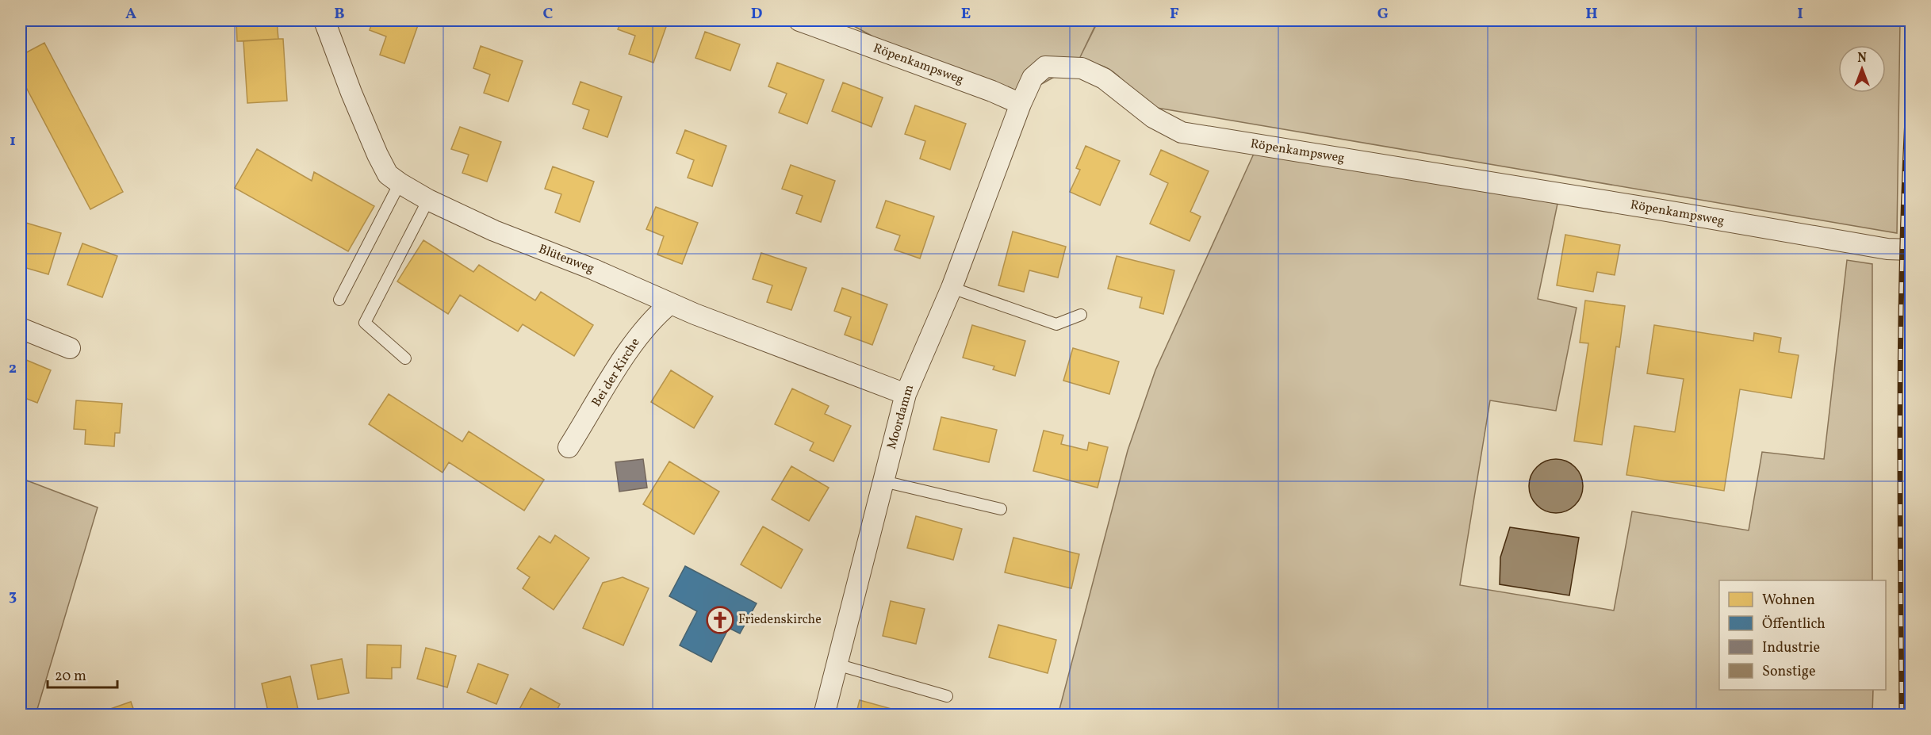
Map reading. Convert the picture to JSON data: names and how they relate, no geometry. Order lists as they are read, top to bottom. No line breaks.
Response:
{"streets":{"street":["Röpenkampsweg","Blütenweg","Bei der Kirche","Moordamm"]},"crossings":[["Röpenkampsweg","Moordamm"],["Blütenweg","Bei der Kirche"],["Blütenweg","Moordamm"]],"places":{"church":["Friedenskirche"]},"legend":["Wohnen","Öffentlich","Industrie","Sonstige"],"scale_bar":"20 m","north":"top","grid":{"columns":["A","B","C","D","E","F","G","H","I"],"rows":["1","2","3"]}}
